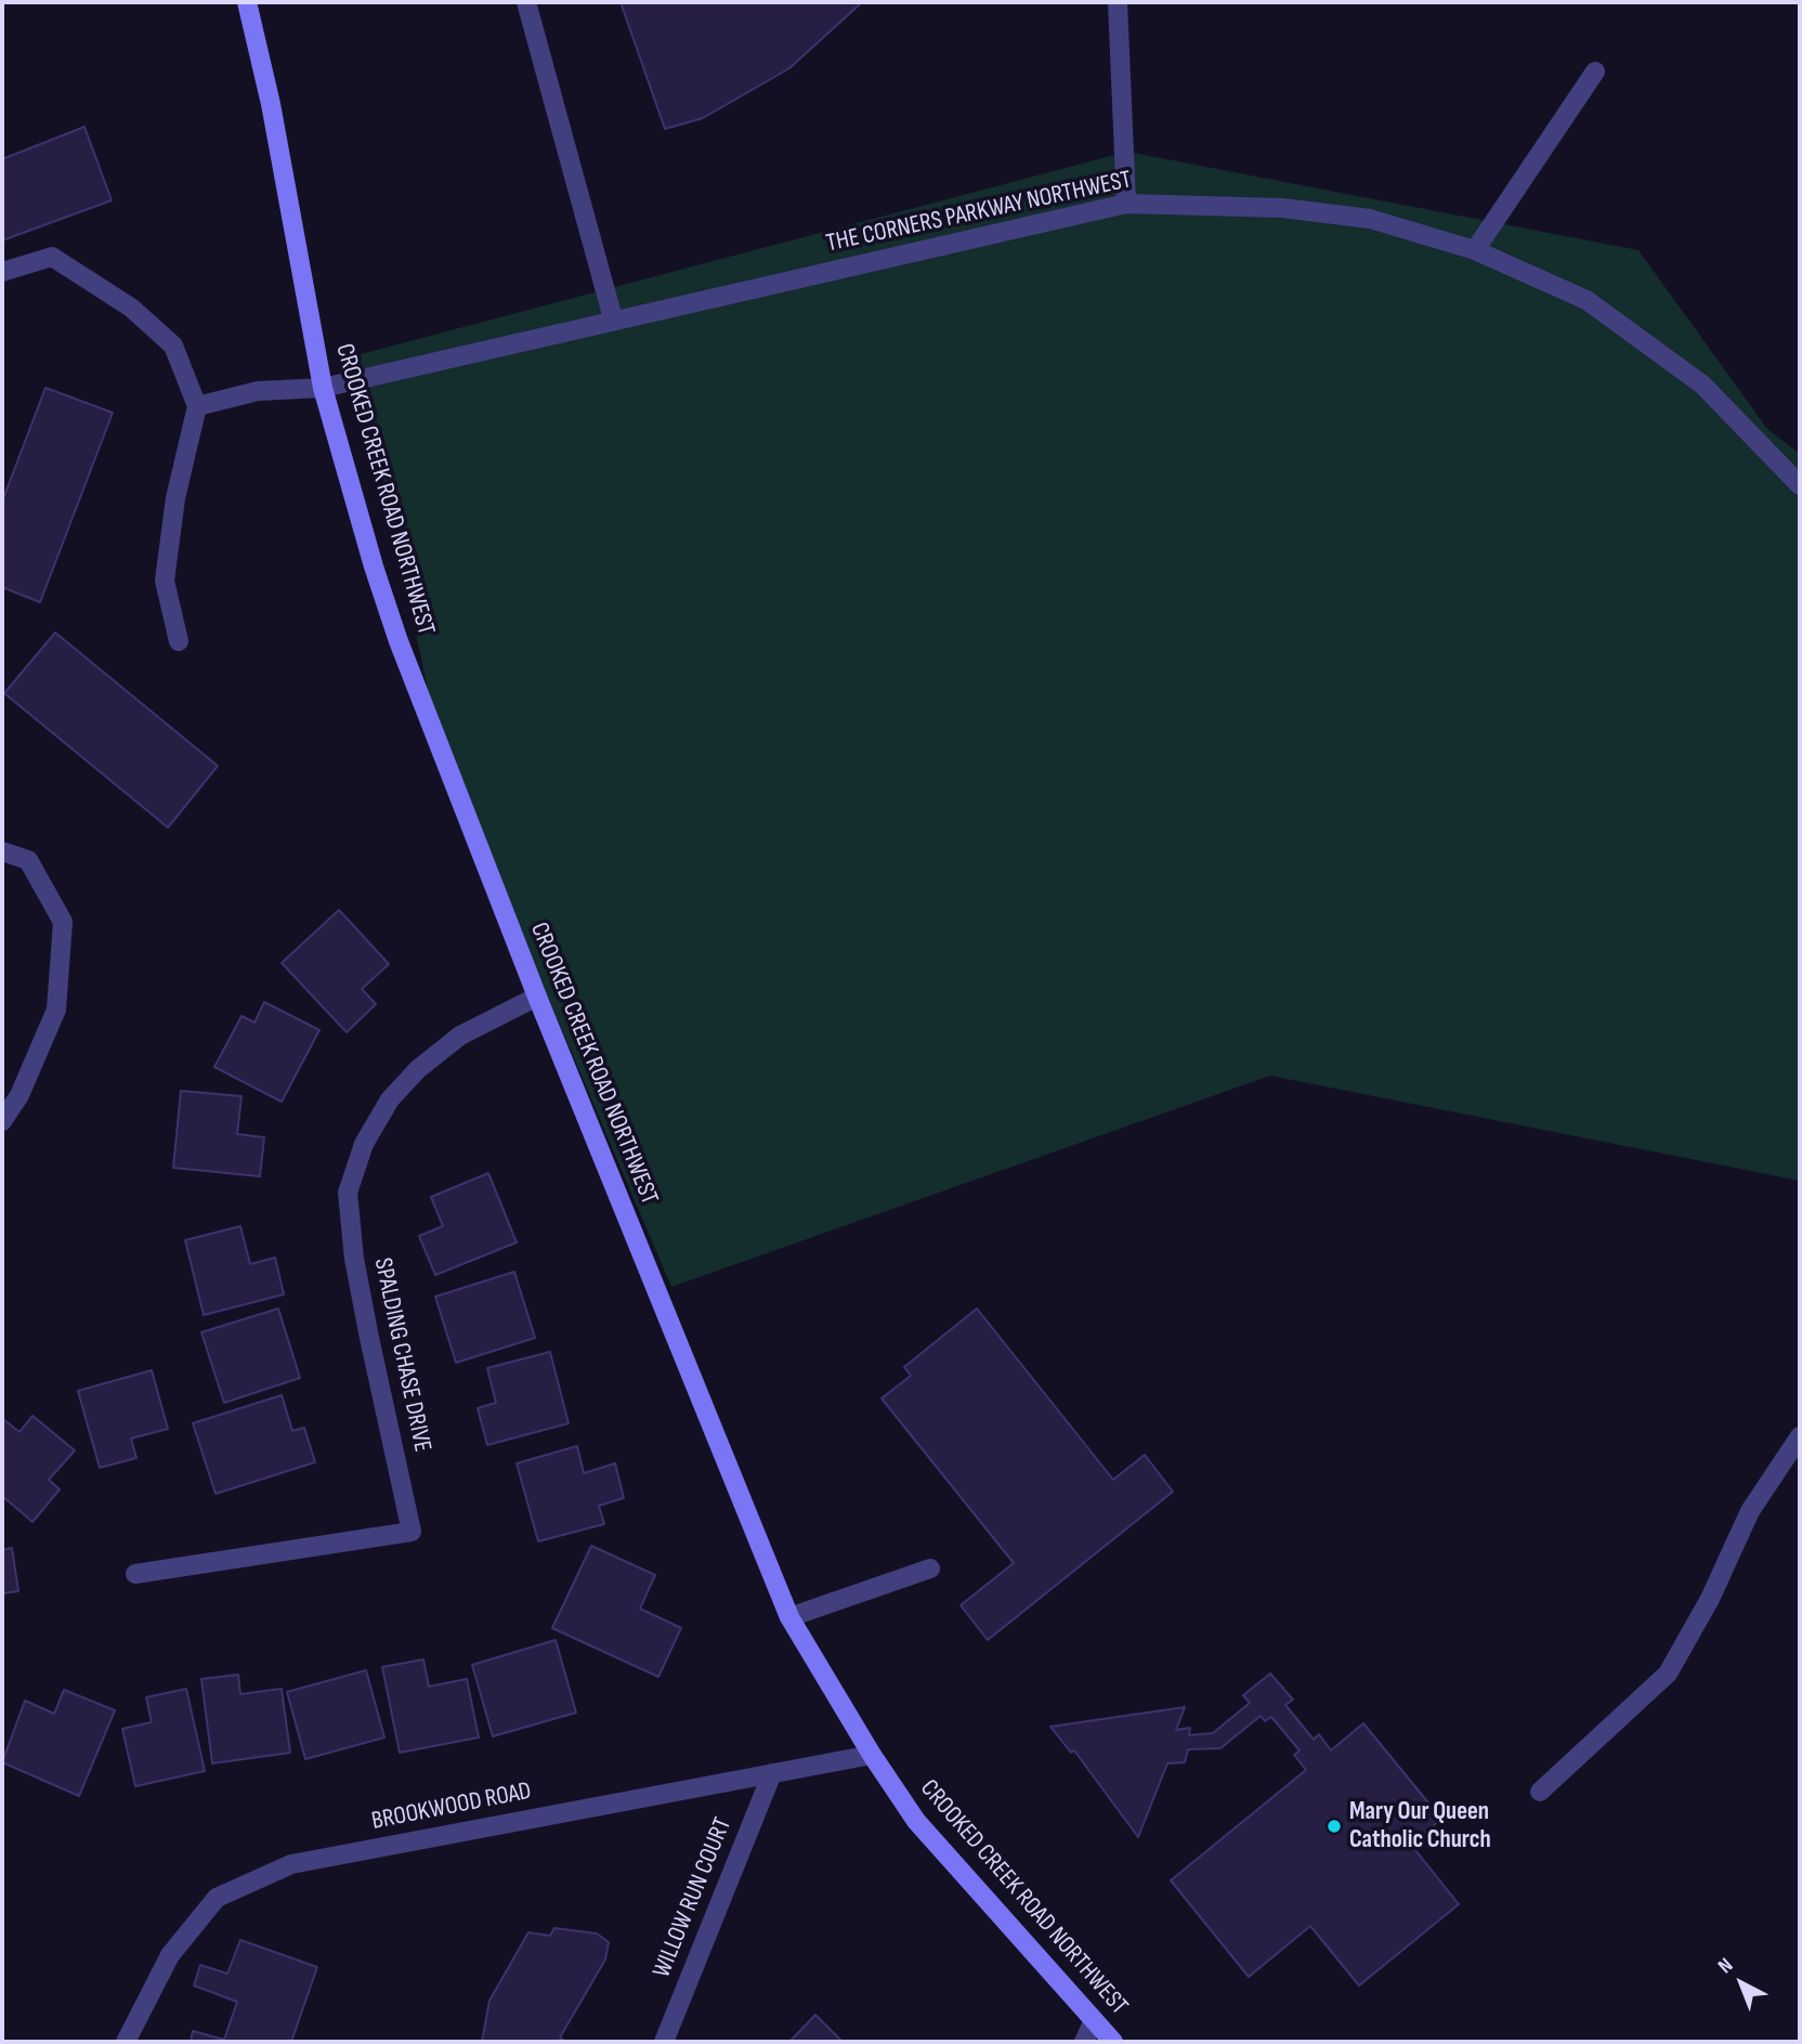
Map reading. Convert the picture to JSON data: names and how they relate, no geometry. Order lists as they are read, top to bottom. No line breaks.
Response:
{"streets":{"street":["THE CORNERS PARKWAY NORTHWEST","CROOKED CREEK ROAD NORTHWEST","SPALDING CHASE DRIVE","BROOKWOOD ROAD","WILLOW RUN COURT"]},"crossings":[["THE CORNERS PARKWAY NORTHWEST","CROOKED CREEK ROAD NORTHWEST"],["CROOKED CREEK ROAD NORTHWEST","SPALDING CHASE DRIVE"],["CROOKED CREEK ROAD NORTHWEST","BROOKWOOD ROAD"],["BROOKWOOD ROAD","WILLOW RUN COURT"]],"places":["Mary Our Queen Catholic Church"],"north":"top left"}
